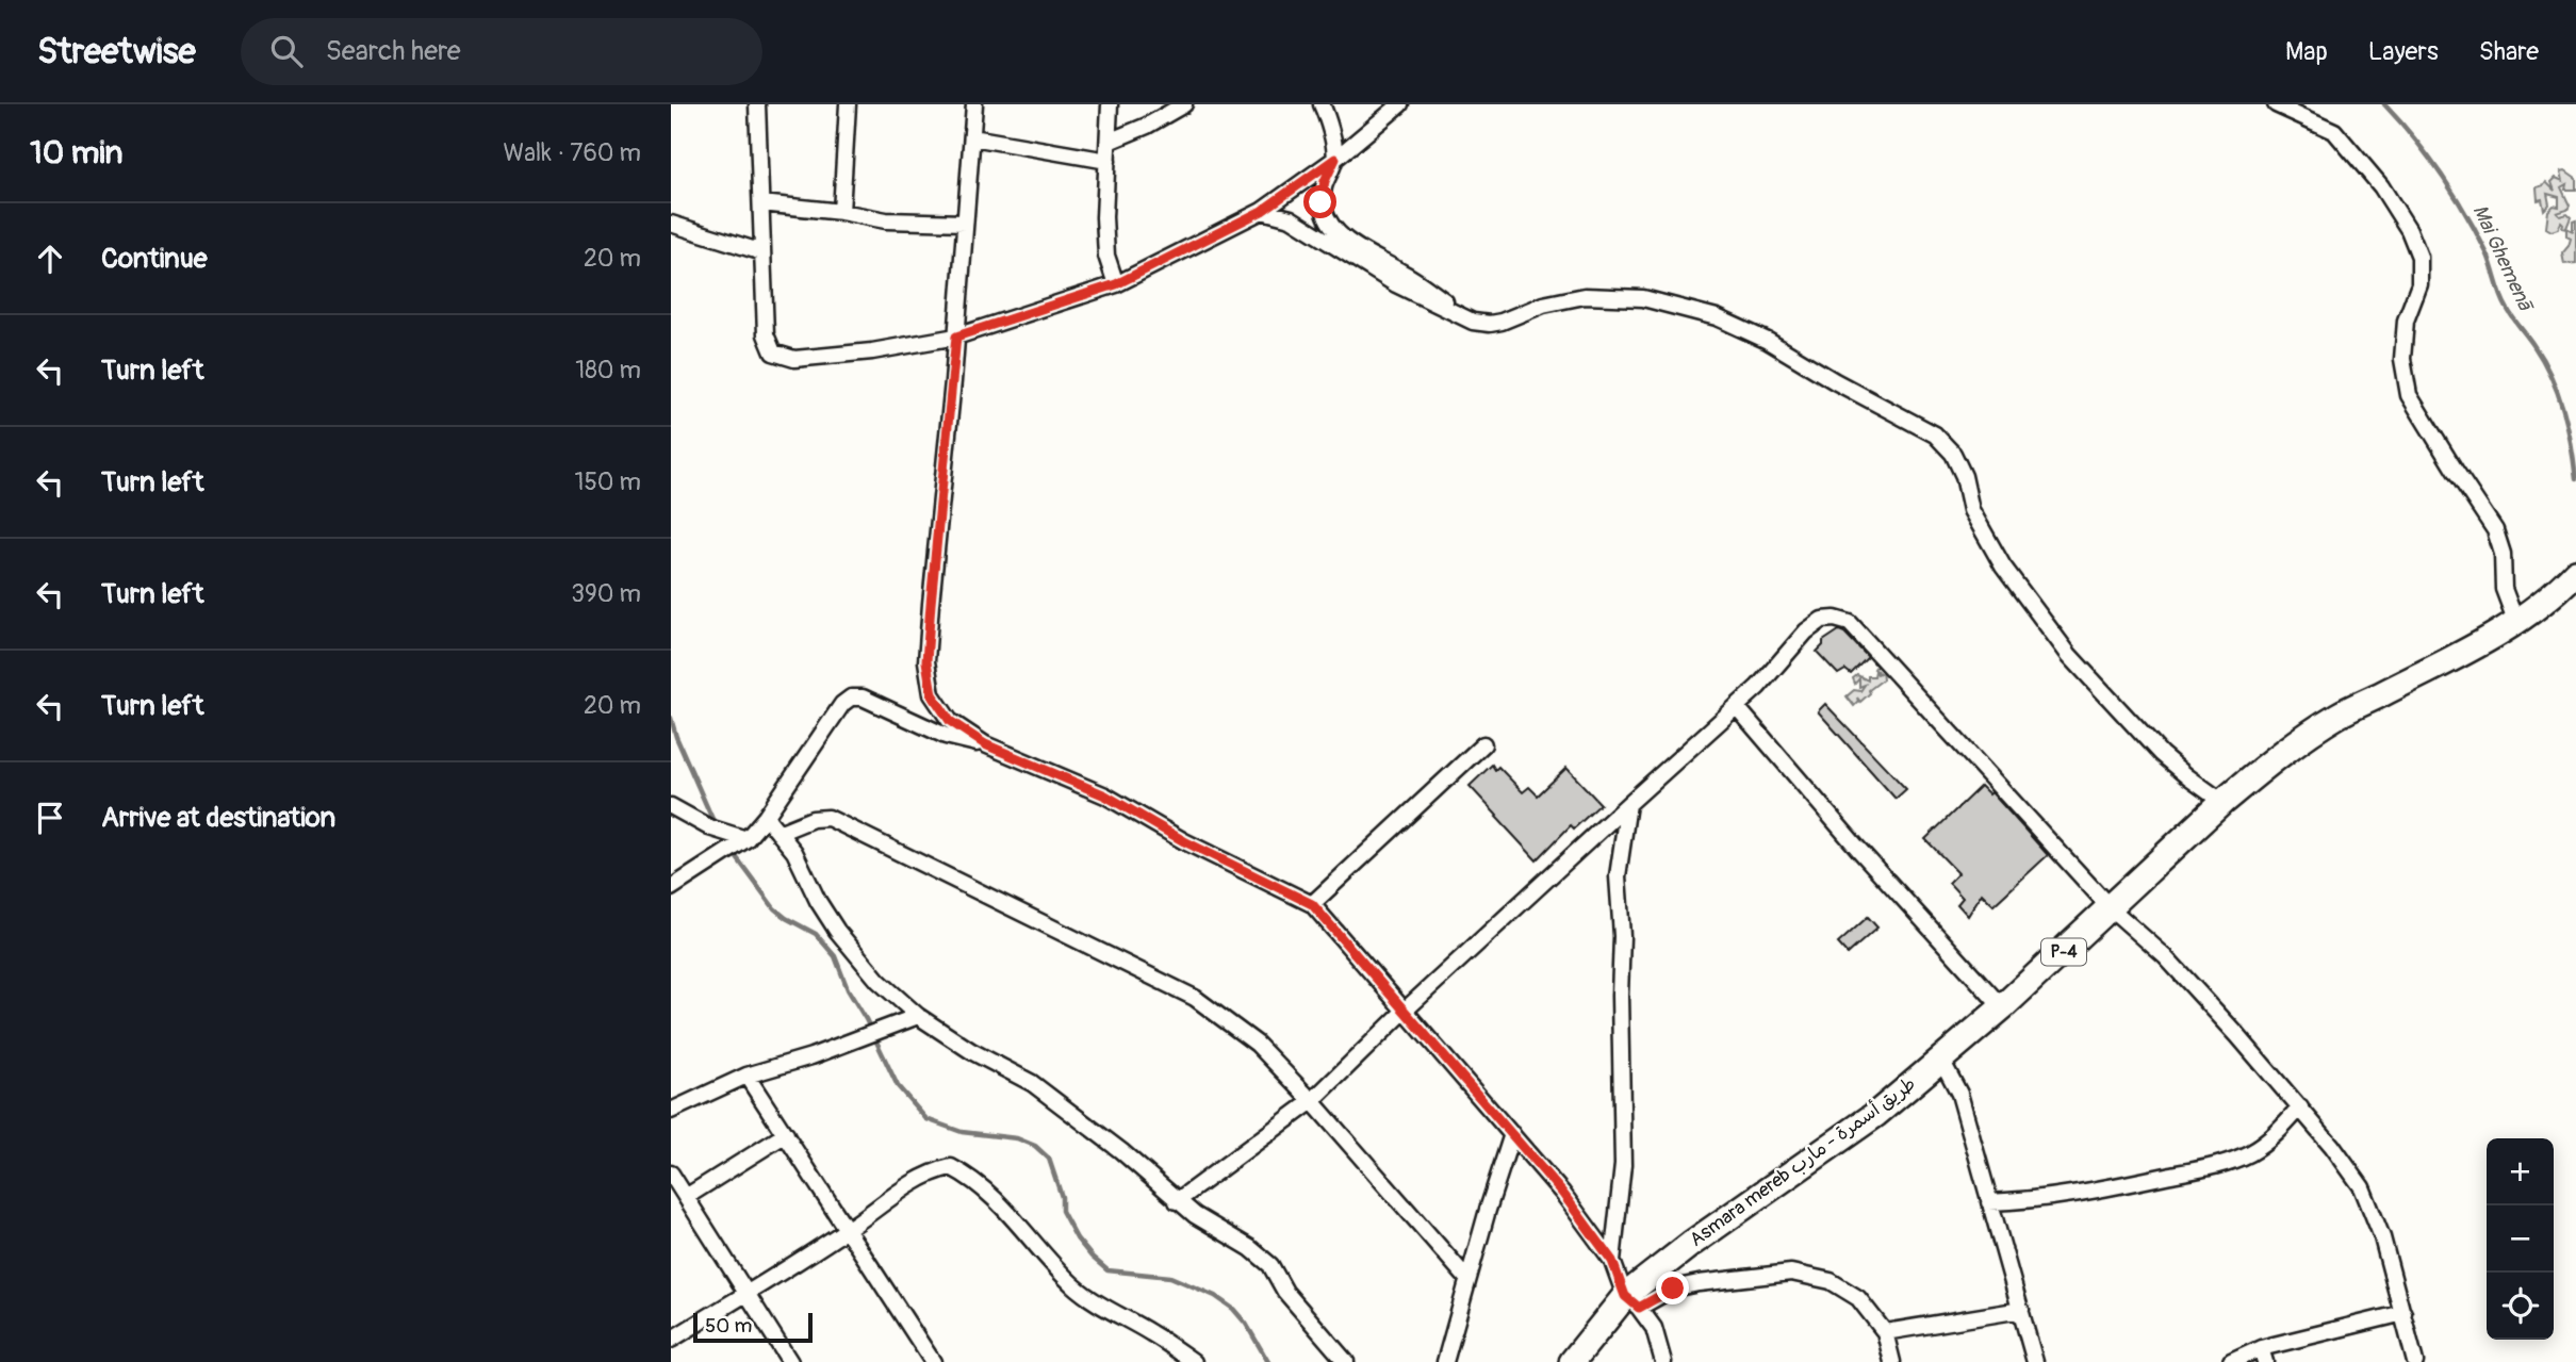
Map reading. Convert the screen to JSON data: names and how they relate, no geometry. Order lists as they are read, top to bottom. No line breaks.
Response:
{"streets":{"highway":["P-4","Asmara mereb طريق أسمرة - مارب"]},"water":["Mai Ghemenā"],"scale_bar":"50 m","page":{"header":"Streetwise","search":"Search here","nav":["Map","Layers","Share"],"heading":["10 min","Walk · 760 m"],"list":[["Continue","20 m"],["Turn left","180 m"],["Turn left","150 m"],["Turn left","390 m"],["Turn left","20 m"],"Arrive at destination"],"map_buttons":["+","−"],"scale":"50 m"}}
